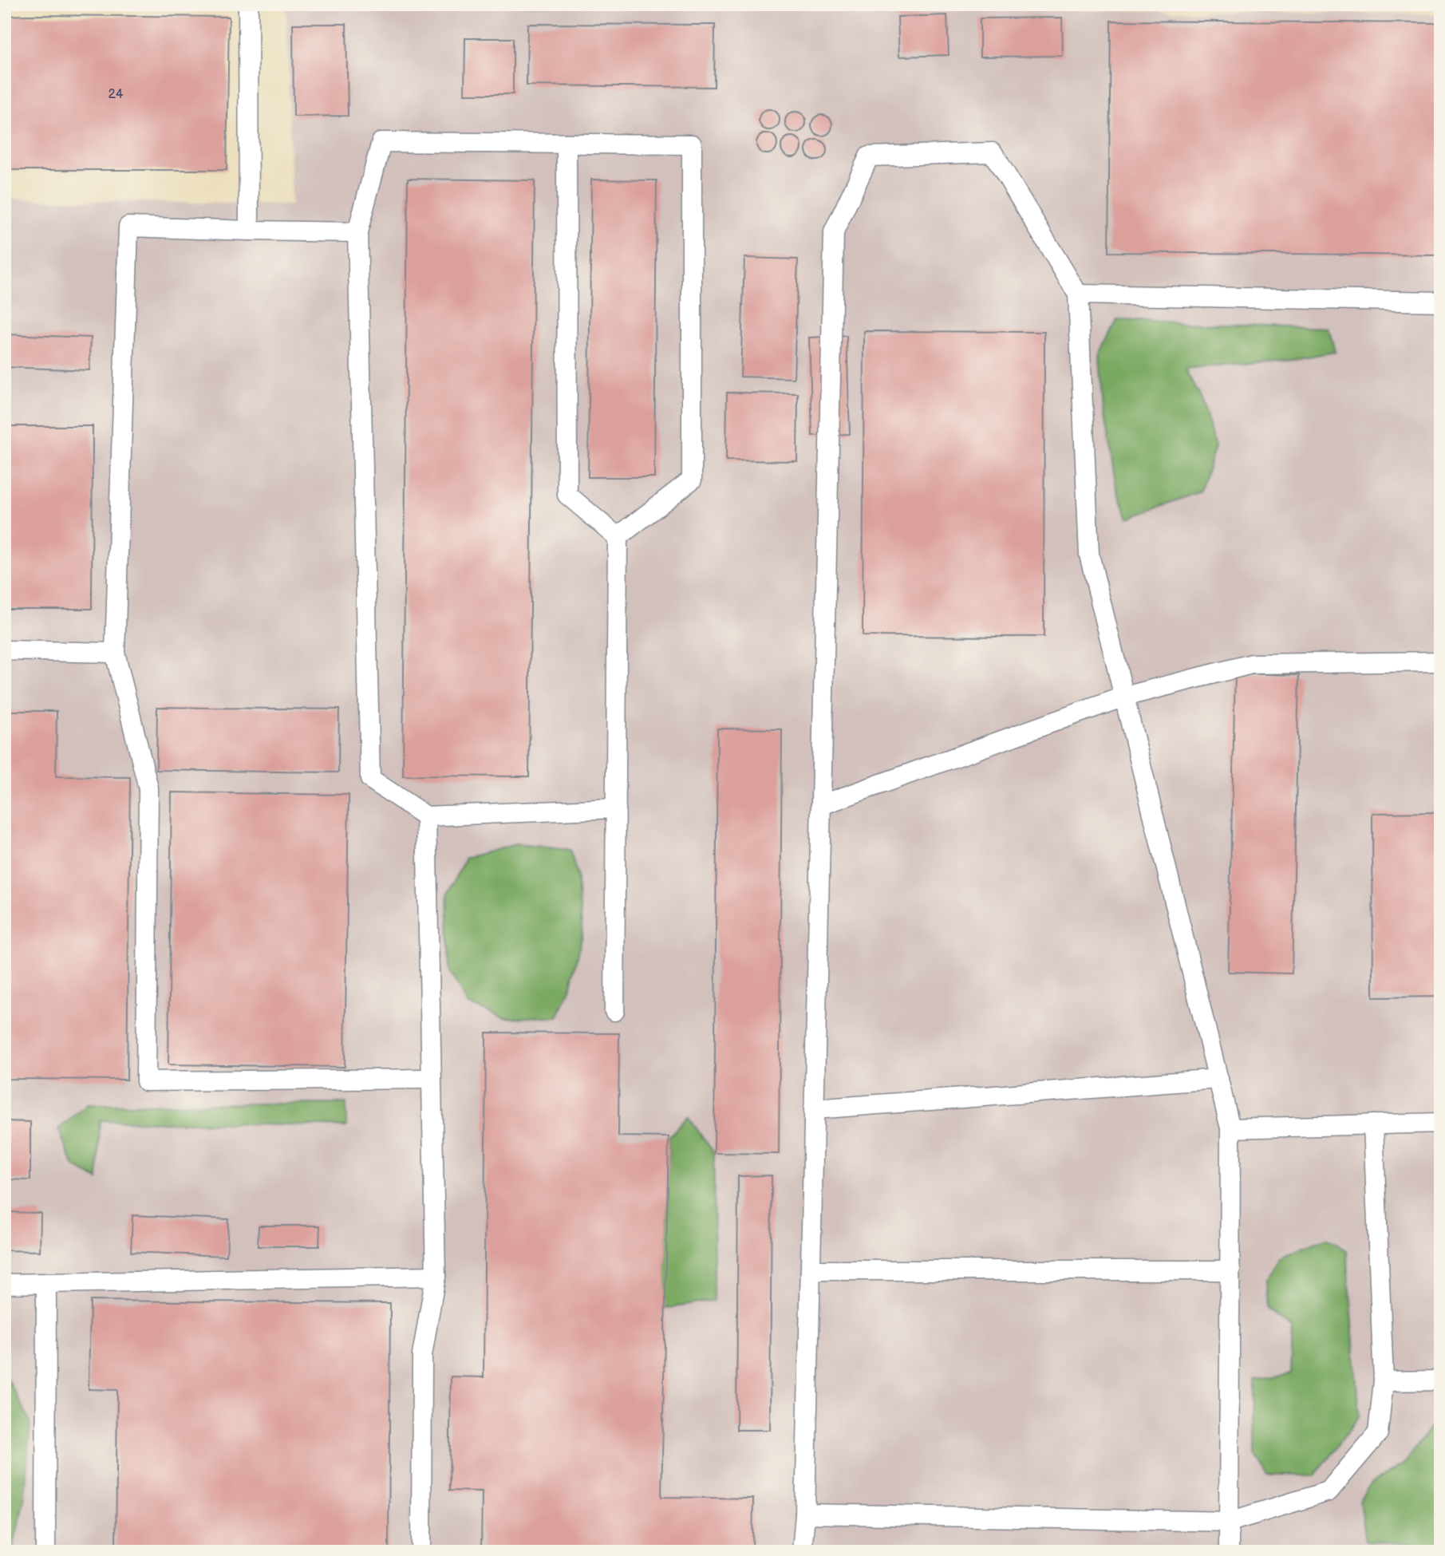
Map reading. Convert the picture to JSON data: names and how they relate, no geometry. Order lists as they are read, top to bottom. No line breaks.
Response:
{"house_numbers":["24"]}
